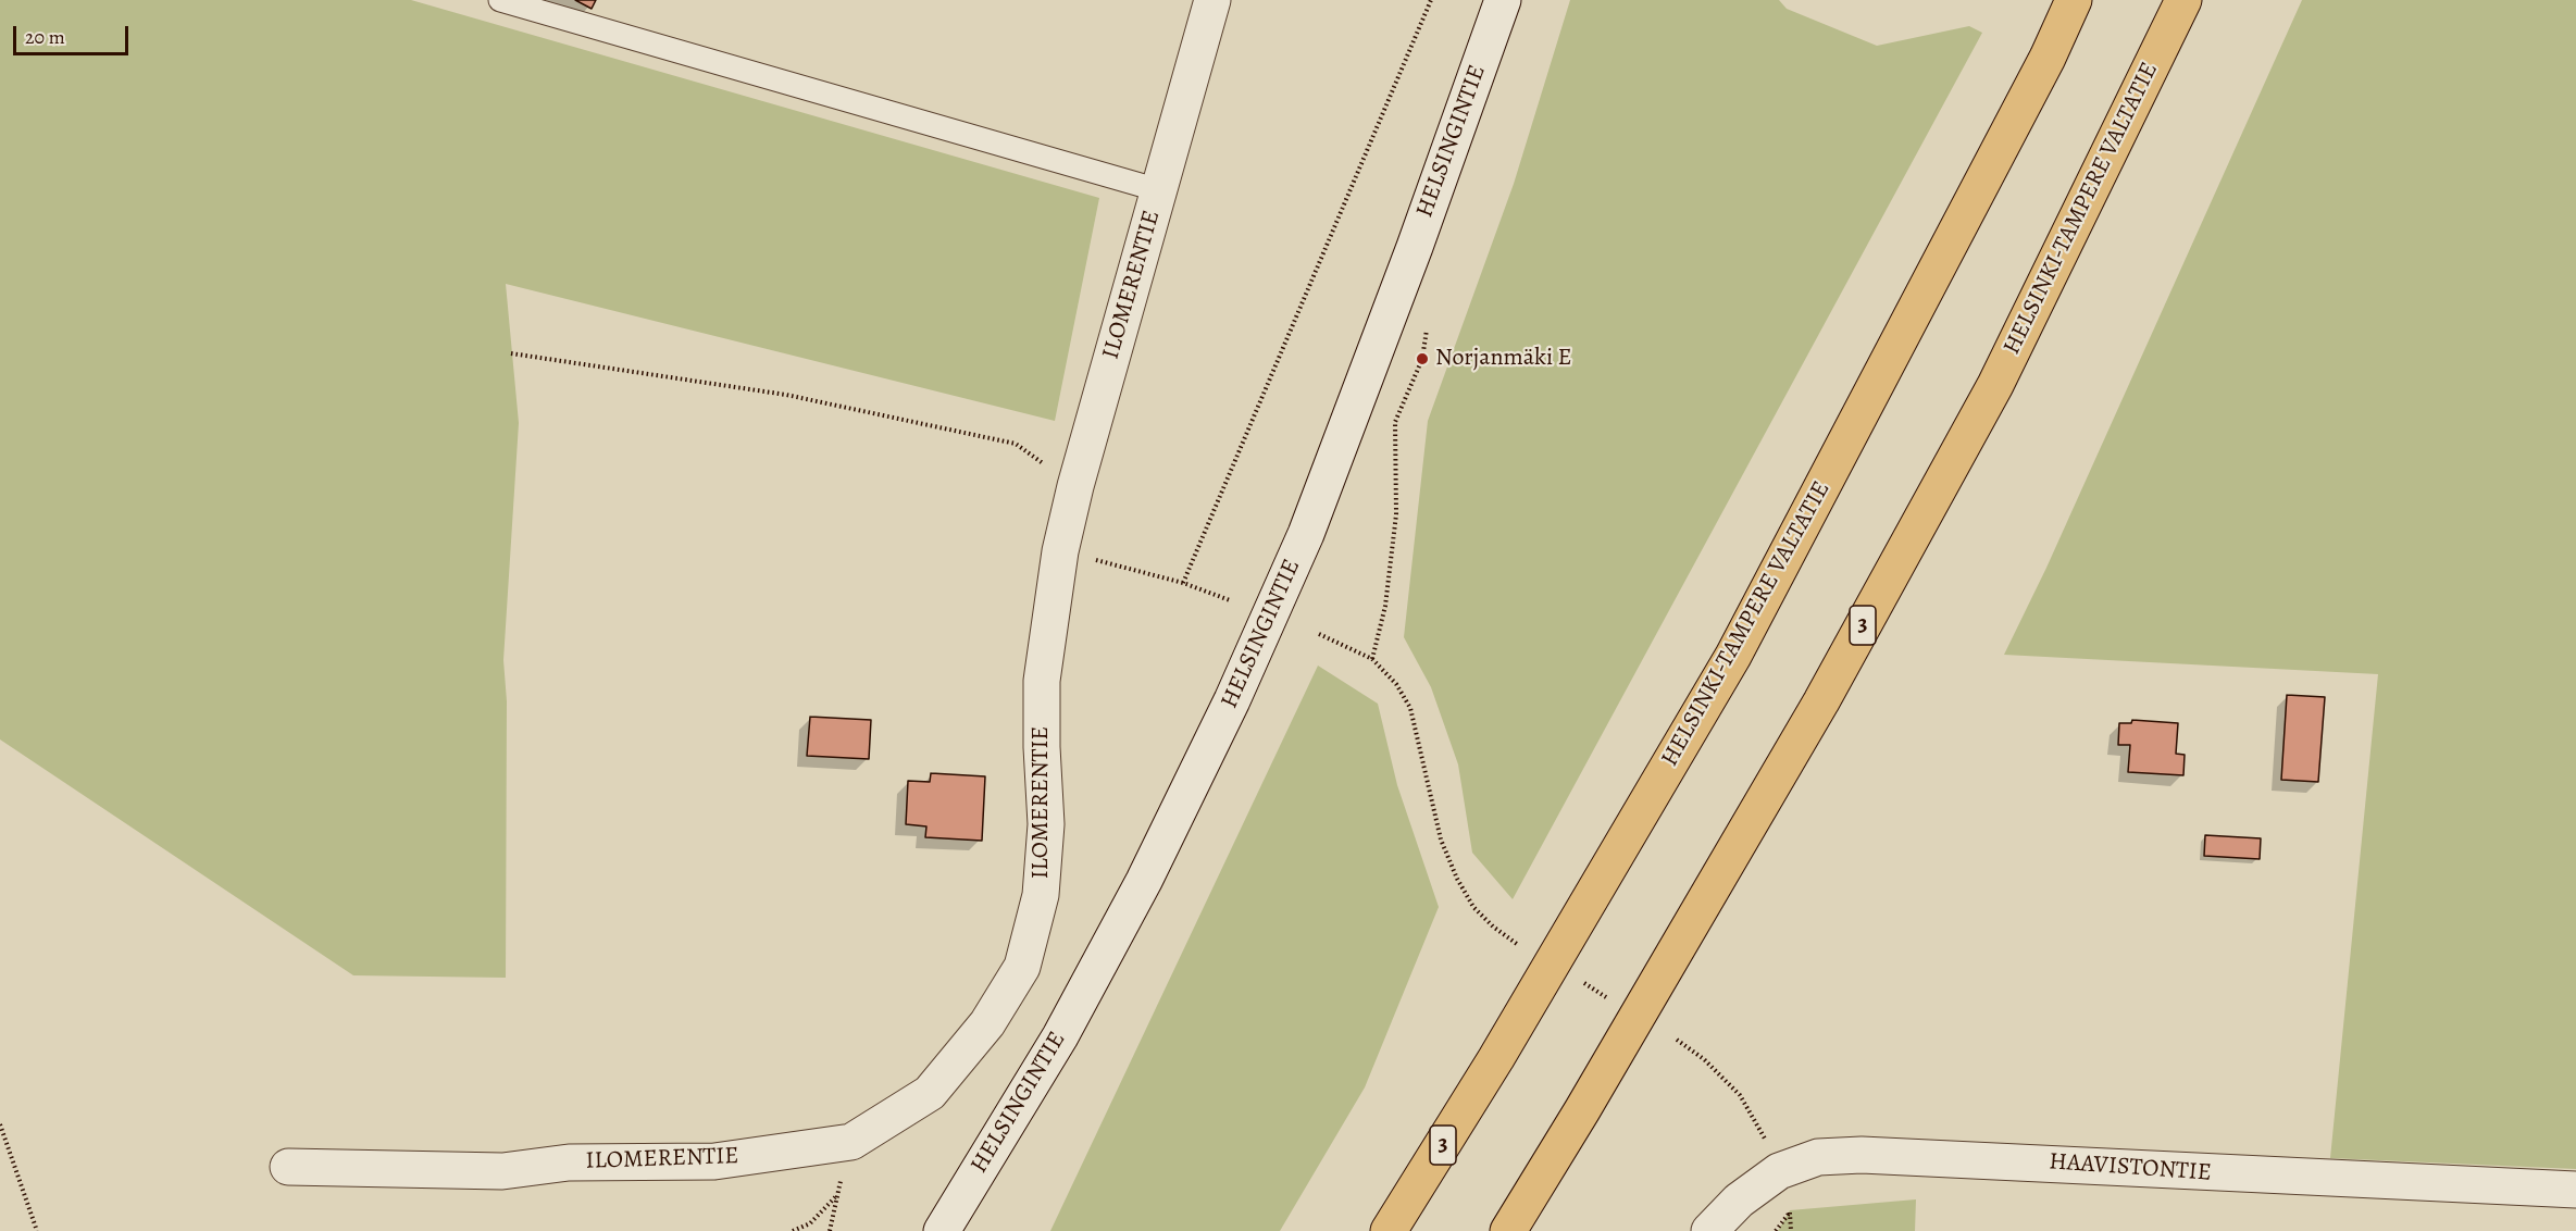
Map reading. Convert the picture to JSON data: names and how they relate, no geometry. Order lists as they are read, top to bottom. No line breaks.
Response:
{"streets":{"highway":["HELSINKI-TAMPERE VALTATIE","3"],"street":["HELSINGINTIE","ILOMERENTIE","HAAVISTONTIE"]},"places":["Norjanmäki E"],"scale_bar":"20 m"}
